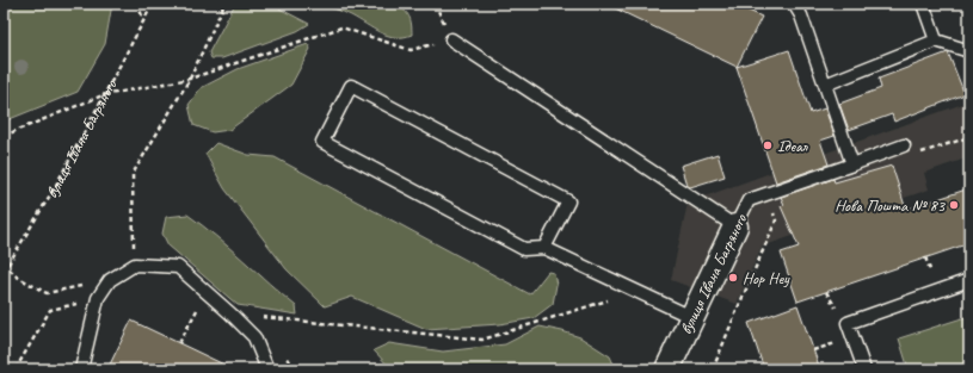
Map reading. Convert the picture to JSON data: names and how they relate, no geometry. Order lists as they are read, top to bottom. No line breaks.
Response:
{"streets":{"street":["вулиця Івана Багряного"]},"places":["Ідеал","Нова Пошта № 83","Hop Hey"]}
